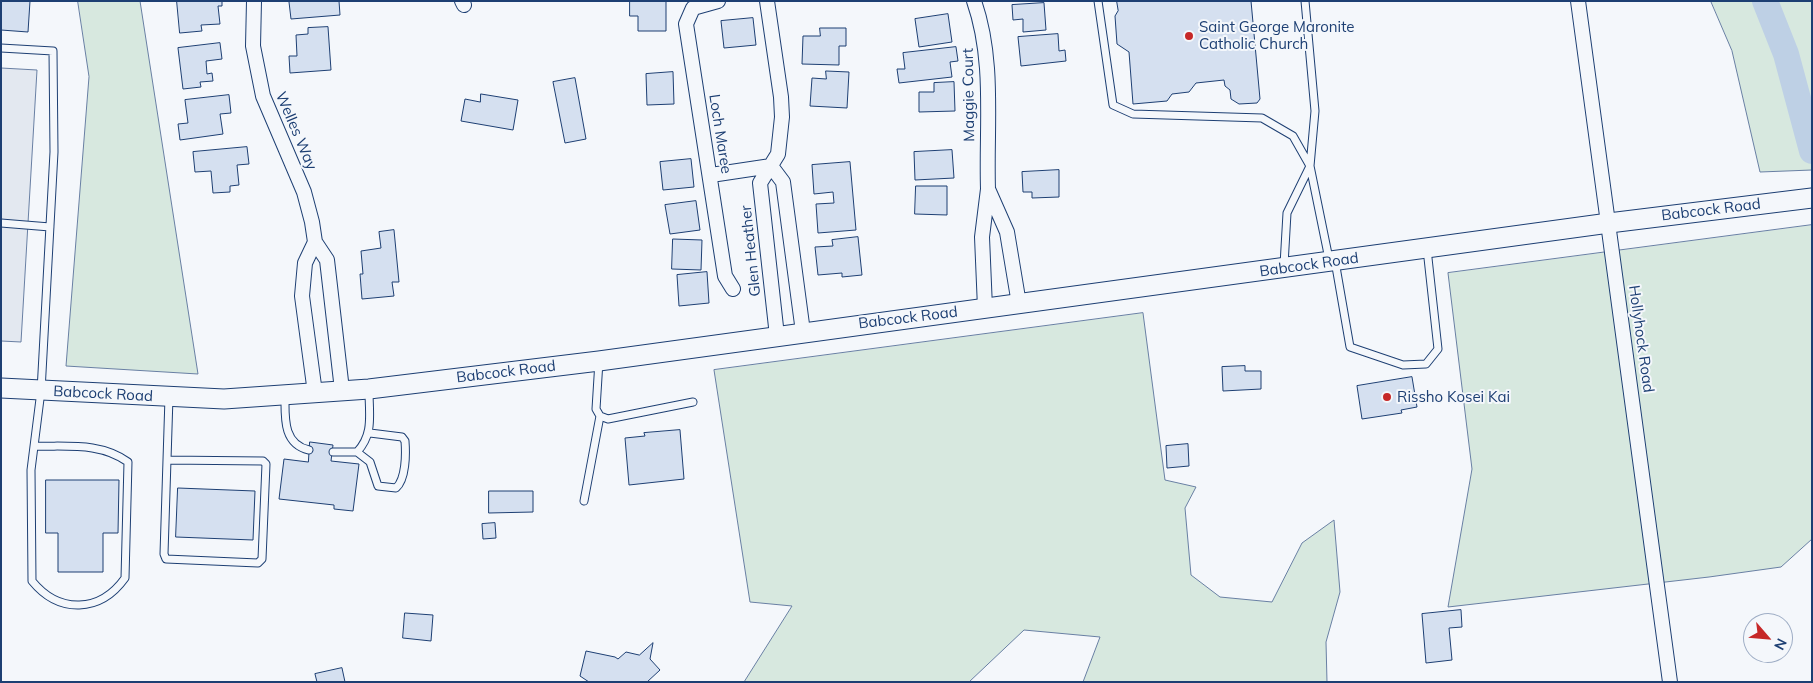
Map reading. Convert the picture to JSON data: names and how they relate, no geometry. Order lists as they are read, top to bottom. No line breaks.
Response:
{"streets":{"main road":["Babcock Road"],"street":["Maggie Court","Welles Way","Loch Maree","Glen Heather","Hollyhock Road"]},"crossings":[["Maggie Court","Babcock Road"],["Welles Way","Babcock Road"],["Babcock Road","Glen Heather"],["Babcock Road","Hollyhock Road"]],"places":["Saint George Maronite Catholic Church","Rissho Kosei Kai"],"north":"bottom right"}
